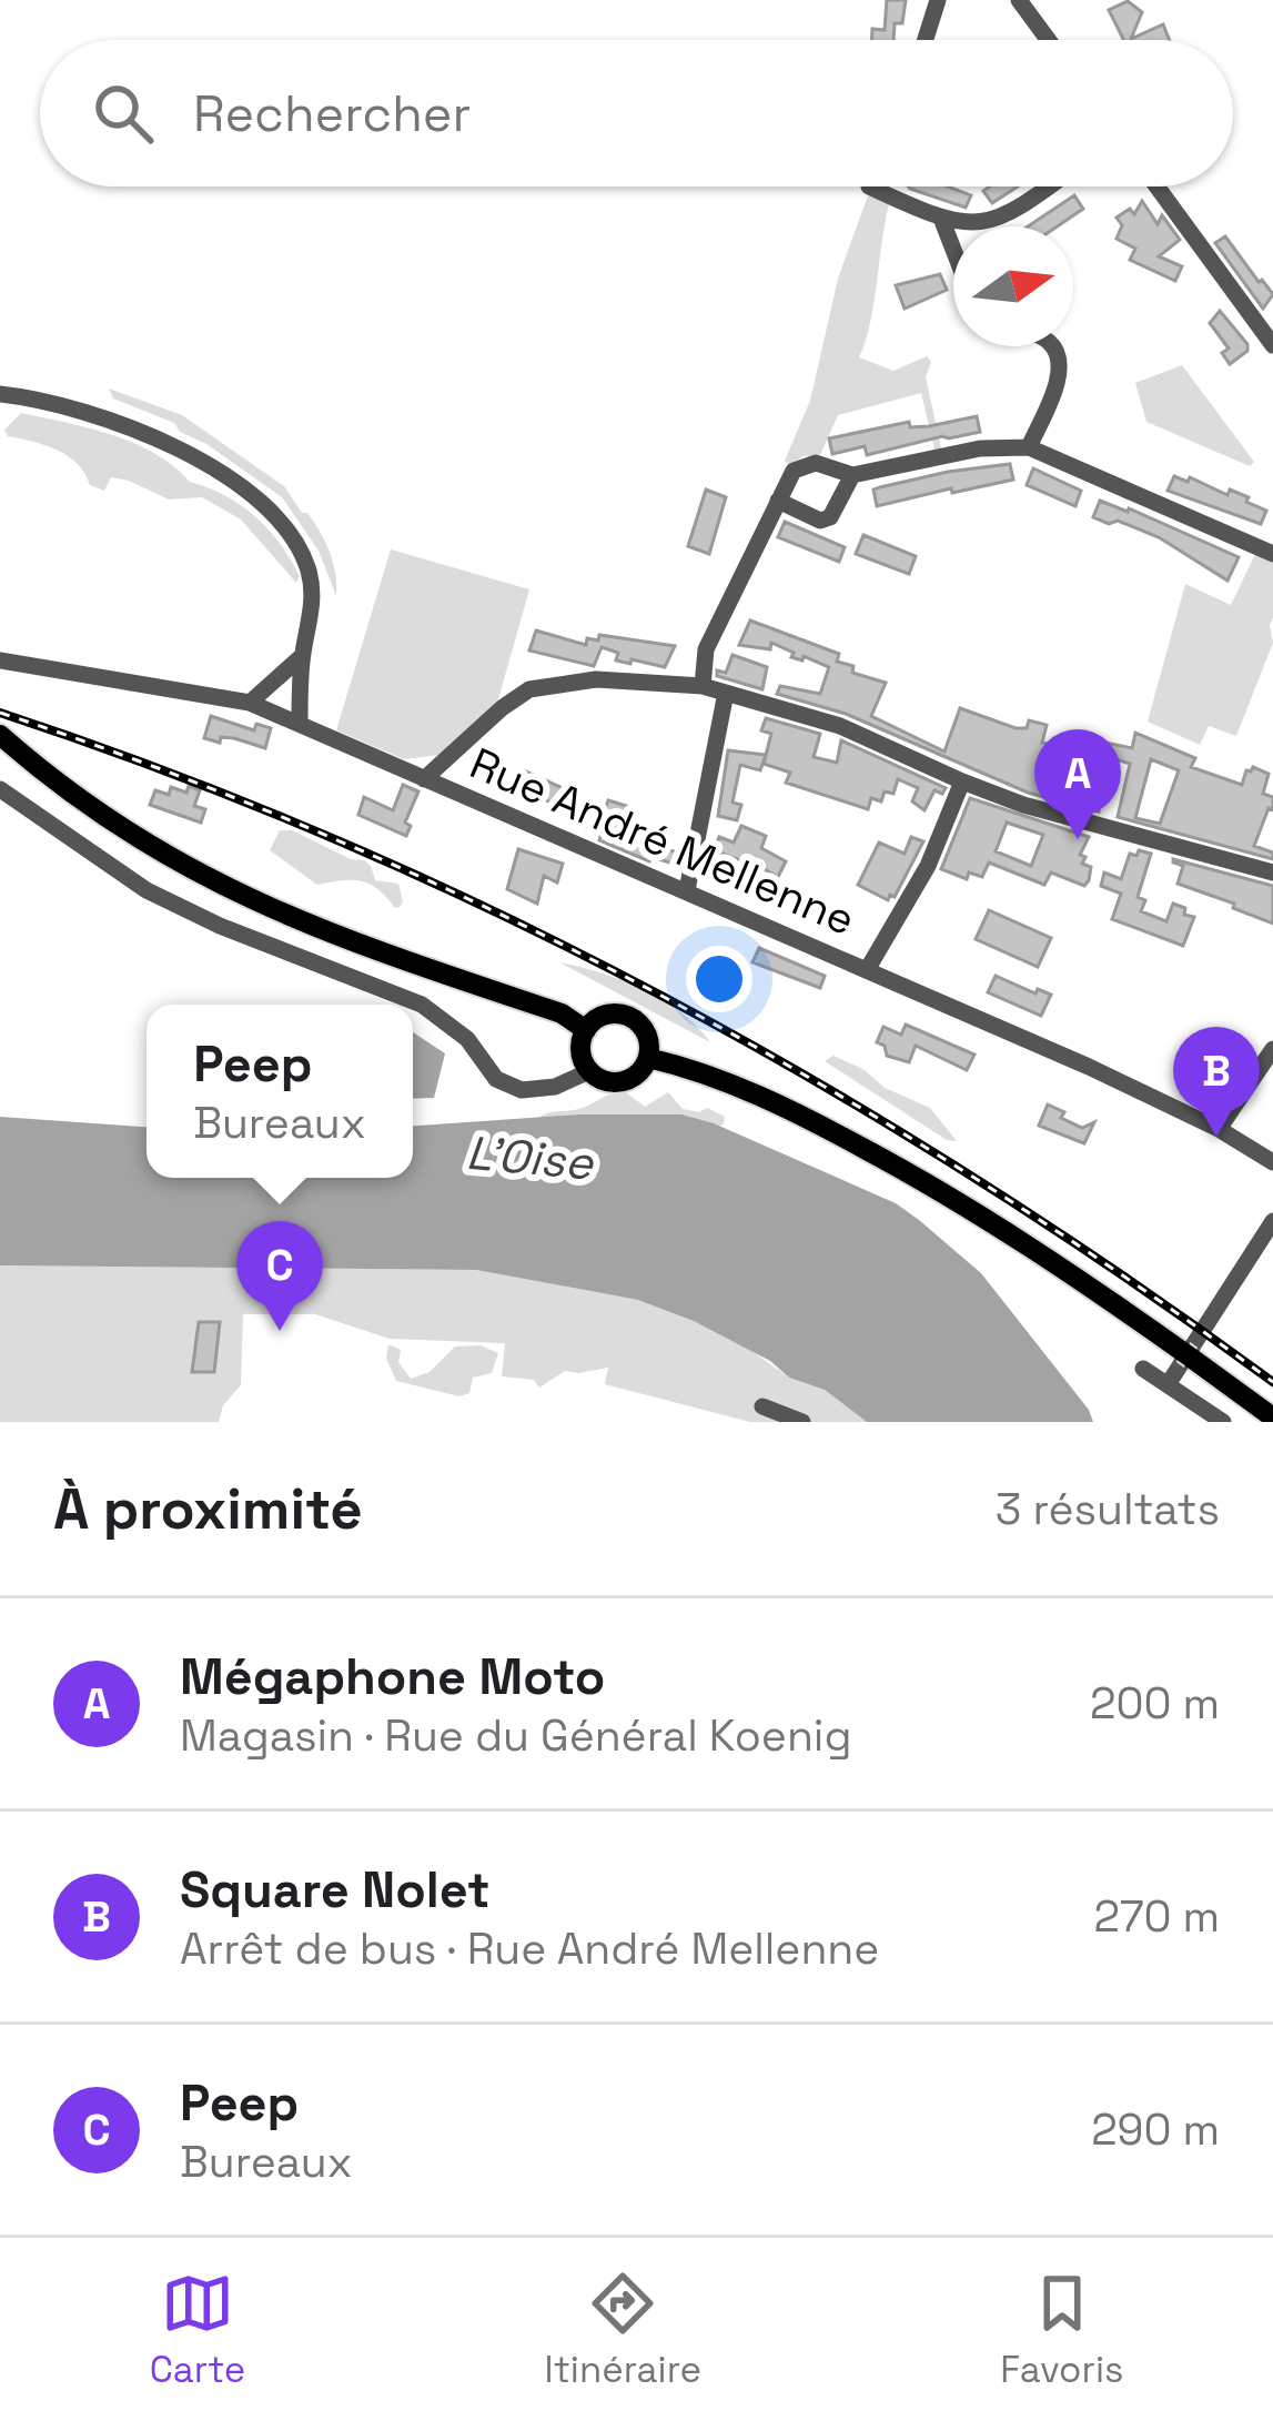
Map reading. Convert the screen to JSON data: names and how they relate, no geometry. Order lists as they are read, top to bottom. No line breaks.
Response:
{"streets":{"street":["Rue André Mellenne"]},"water":["L'Oise"],"north":"right","page":{"search":"Rechercher","pins":["A","B","C"],"popup":["Peep","Bureaux"],"heading":["À proximité","3 résultats"],"list":[{"mark":"A","name":"Mégaphone Moto","note":"Magasin · Rue du Général Koenig","value":"200 m"},{"mark":"B","name":"Square Nolet","note":"Arrêt de bus · Rue André Mellenne","value":"270 m"},{"mark":"C","name":"Peep","note":"Bureaux","value":"290 m"}],"nav":["Carte","Itinéraire","Favoris"]}}
